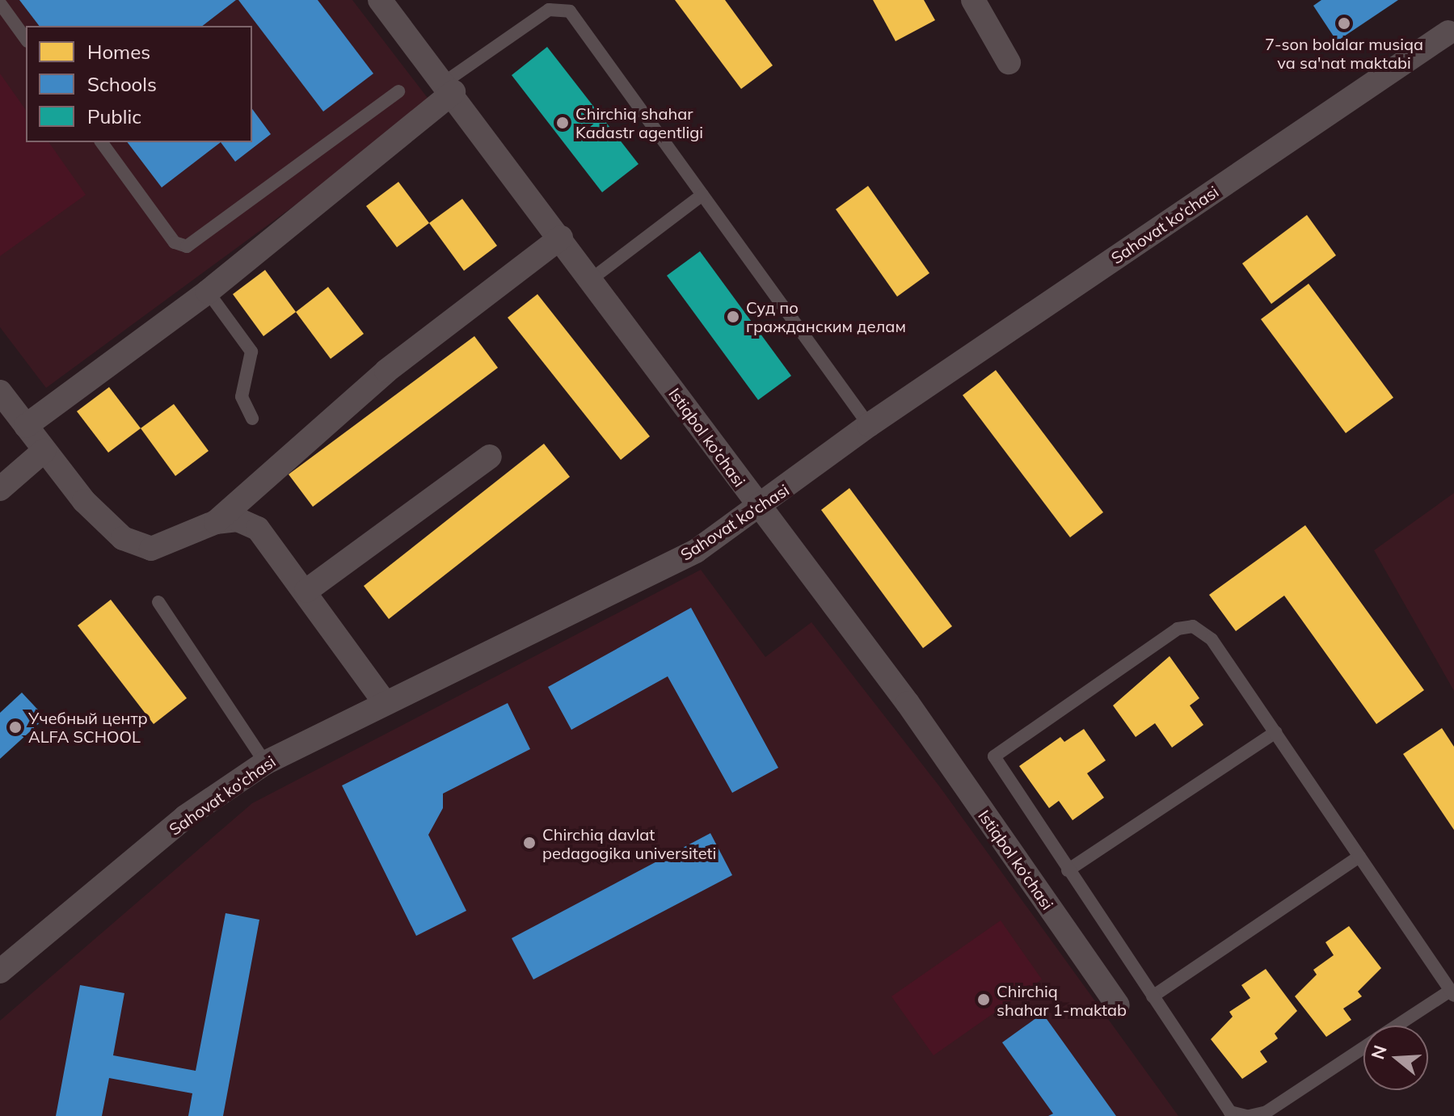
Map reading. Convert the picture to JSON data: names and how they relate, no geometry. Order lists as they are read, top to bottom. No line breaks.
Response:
{"streets":{"street":["Sahovat ko‘chasi","Istiqbol ko‘chasi"]},"crossings":[["Sahovat ko‘chasi","Istiqbol ko‘chasi"]],"places":["7-son bolalar musiqa va sa'nat maktabi","Chirchiq shahar Kadastr agentligi","Суд по гражданским делам","Учебный центр ALFA SCHOOL","Chirchiq davlat pedagogika universiteti","Chirchiq shahar 1-maktab"],"legend":["Homes","Schools","Public"],"north":"left"}
